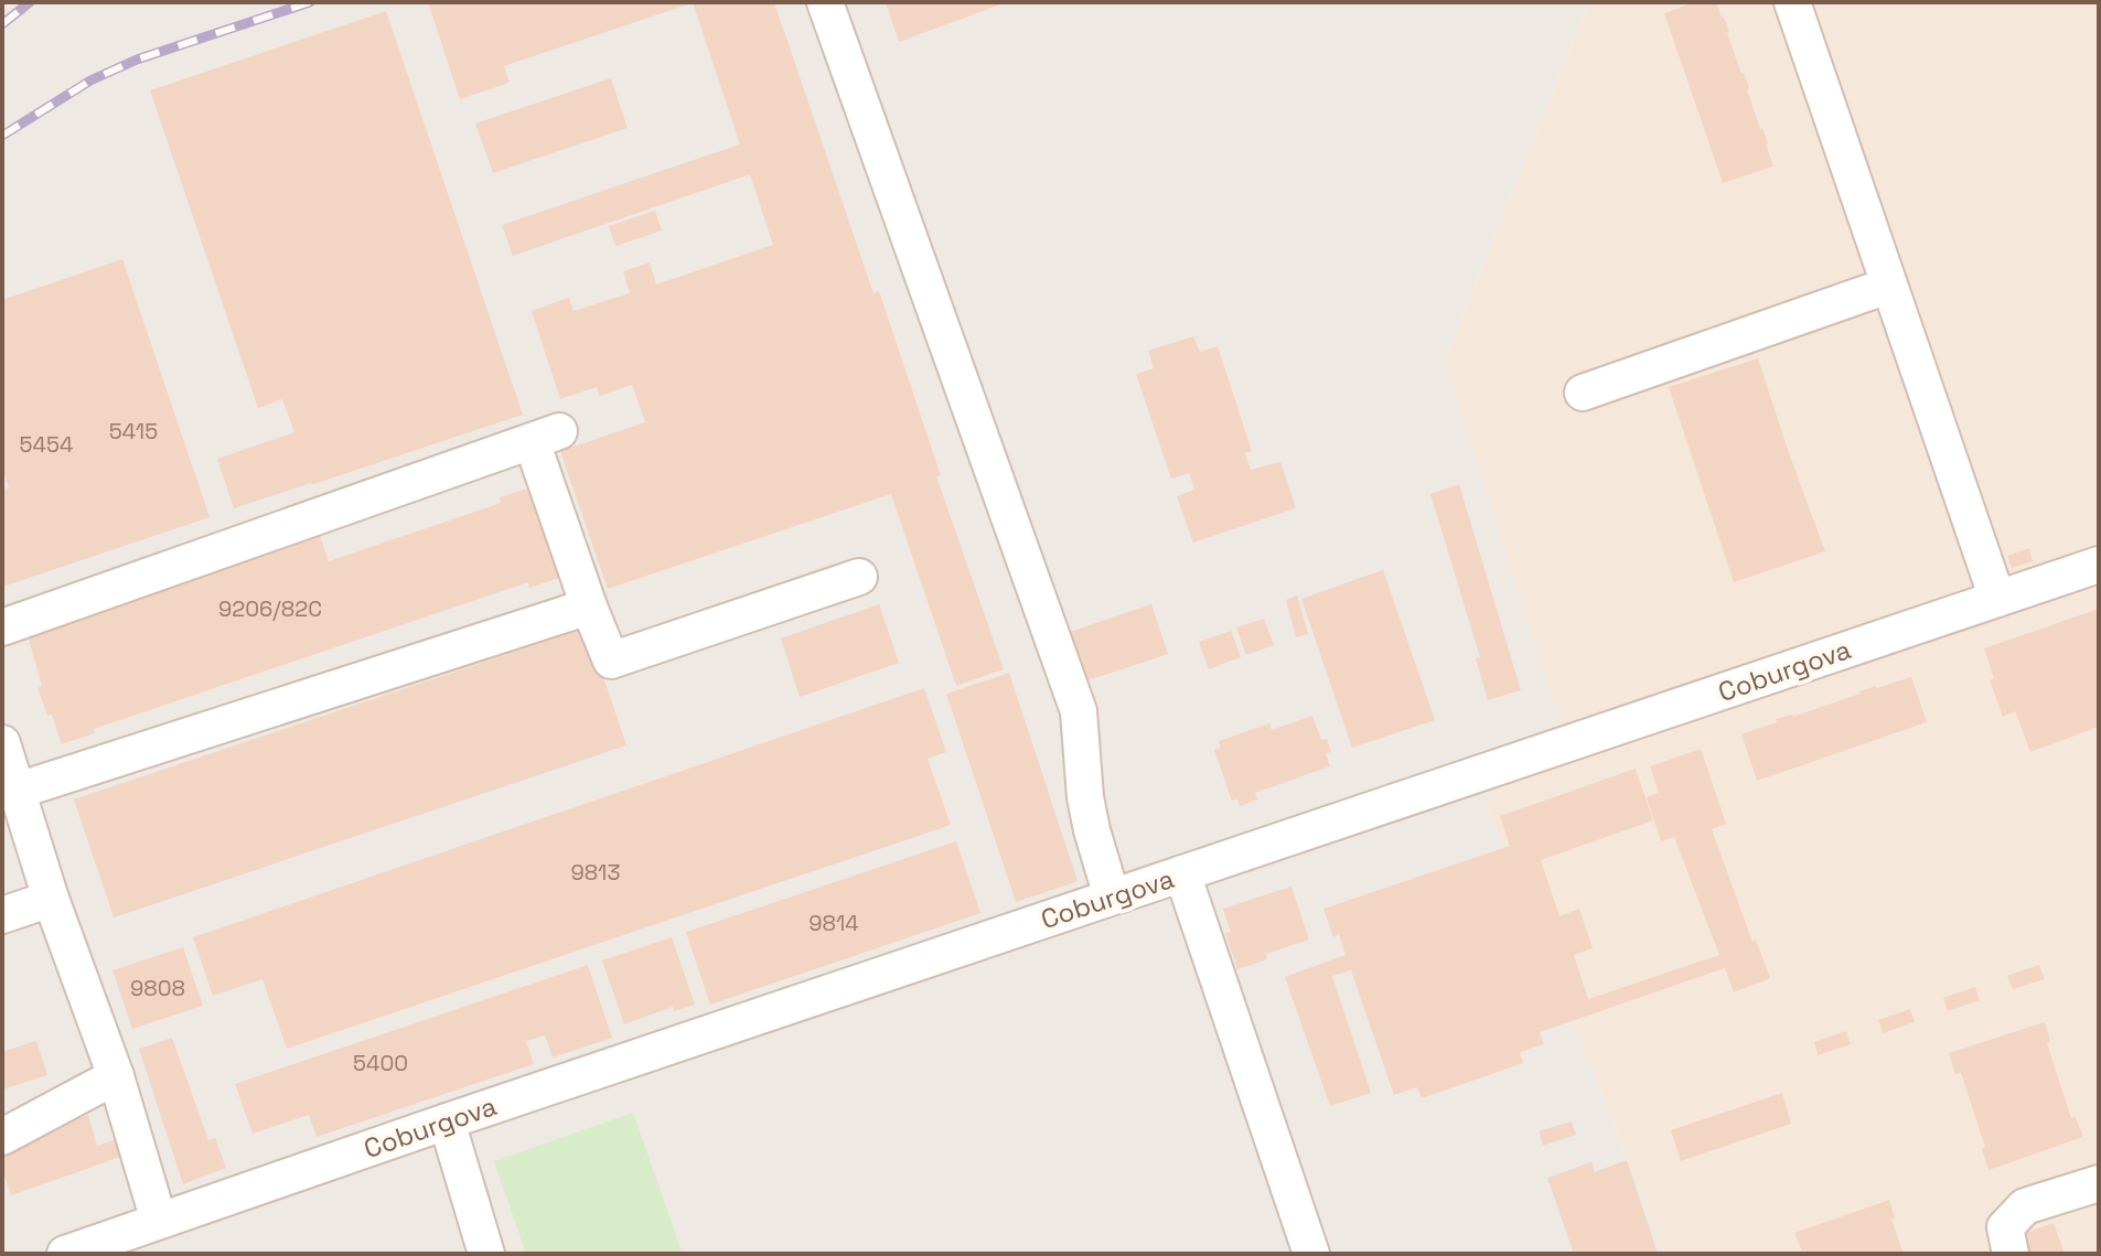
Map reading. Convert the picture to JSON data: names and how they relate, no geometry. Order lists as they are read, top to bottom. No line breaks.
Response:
{"streets":{"street":["Coburgova"]},"house_numbers":["5415","5454","9206/82C","9813","9814","9808","5400"]}
